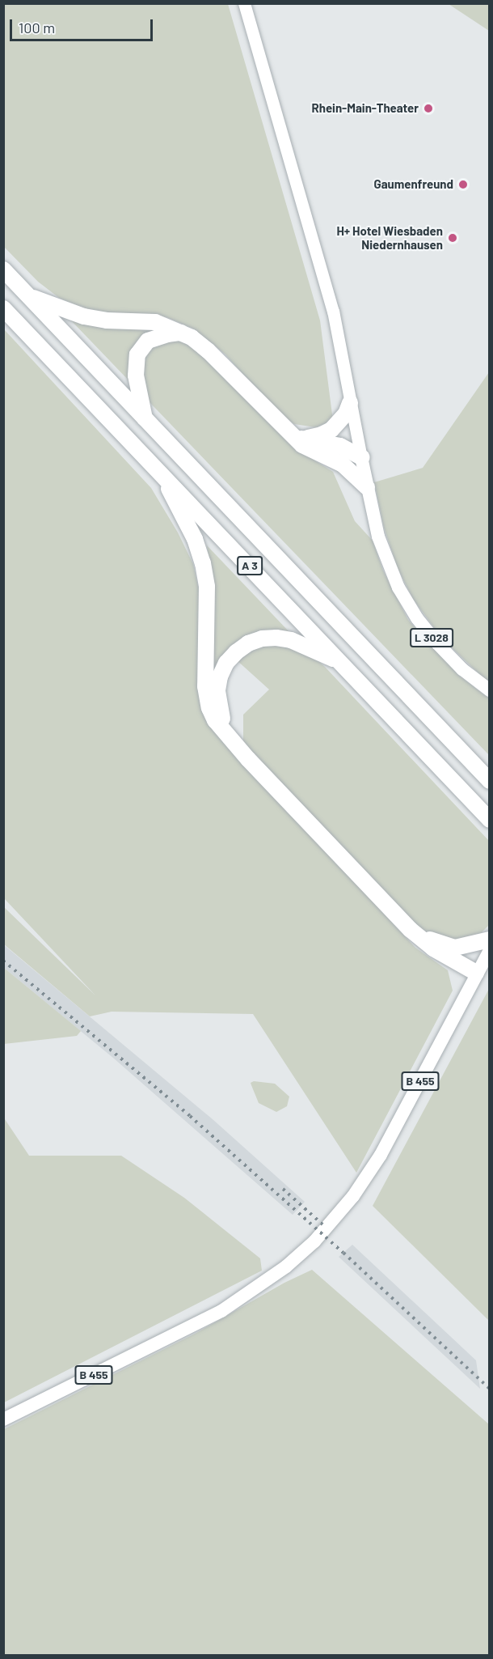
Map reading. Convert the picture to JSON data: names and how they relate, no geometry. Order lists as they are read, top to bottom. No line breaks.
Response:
{"streets":{"highway":["A 3"],"main road":["L 3028","B 455"]},"places":["Rhein-Main-Theater","Gaumenfreund","H+ Hotel Wiesbaden Niedernhausen"],"scale_bar":"100 m"}
